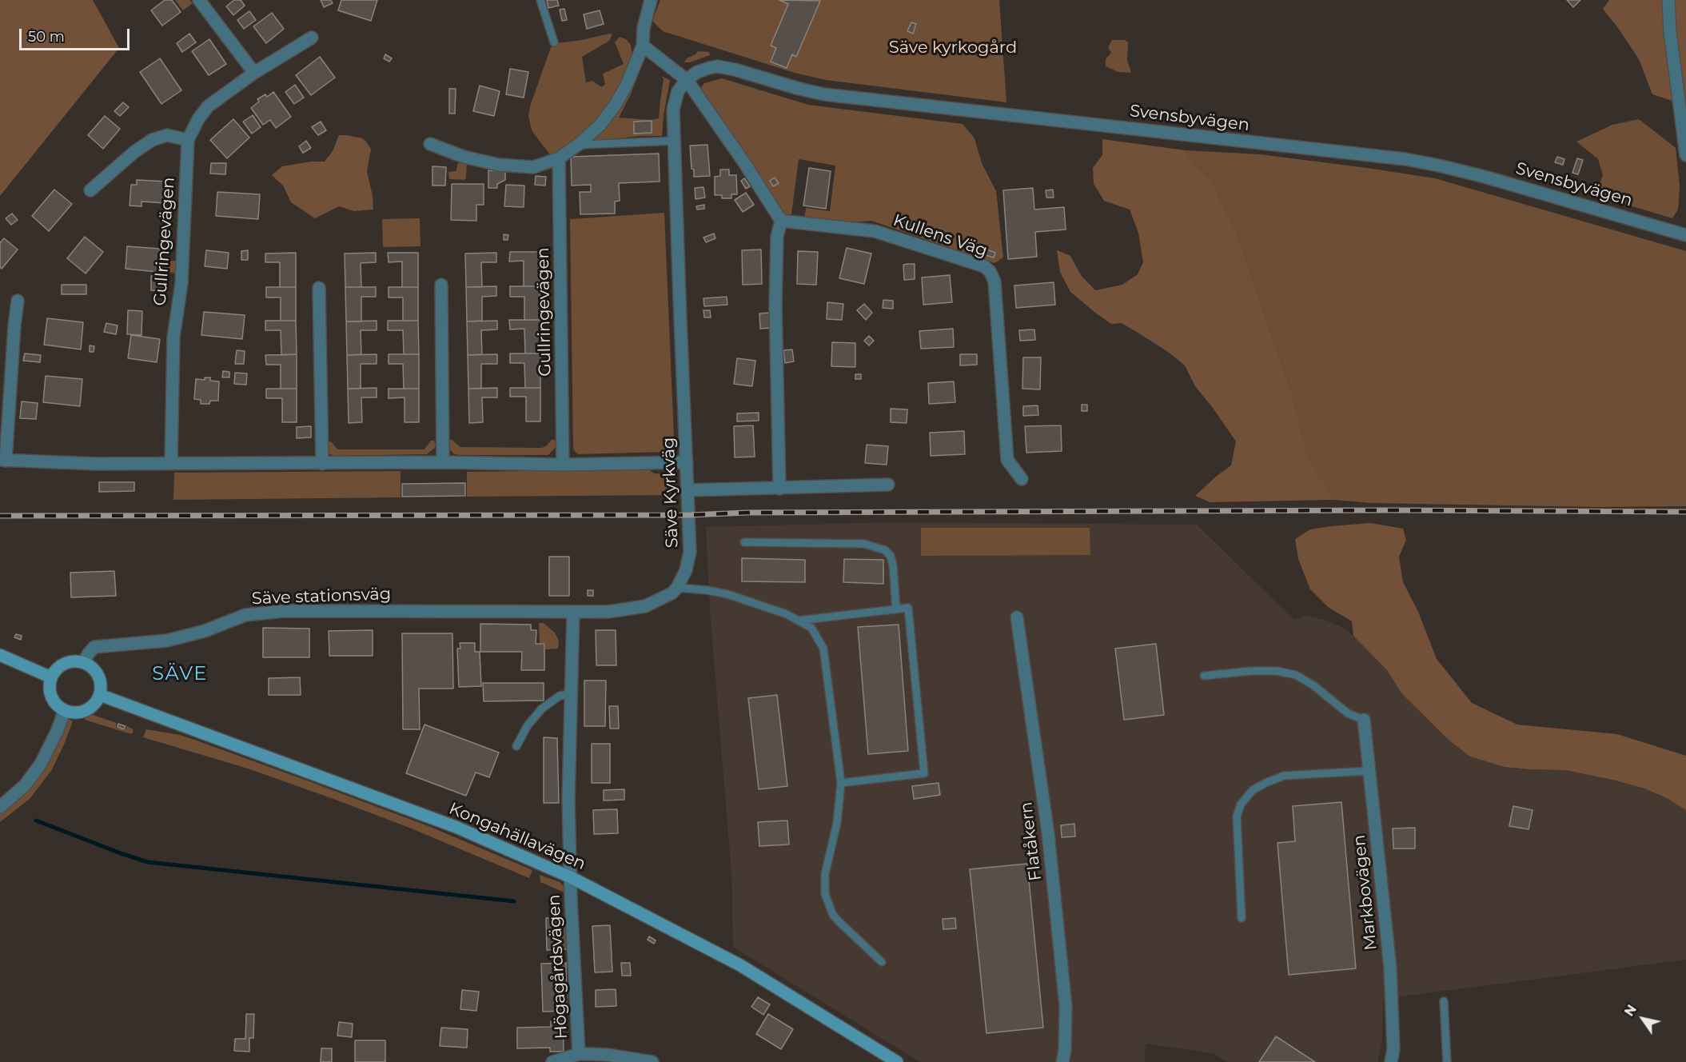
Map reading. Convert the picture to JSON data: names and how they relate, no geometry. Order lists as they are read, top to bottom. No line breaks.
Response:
{"streets":{"main road":["Kongahällavägen"],"street":["Svensbyvägen","Kullens Väg","Gullringevägen","Säve Kyrkväg","Säve stationsväg","Flatåkern","Markbovägen","Högagårdsvägen"]},"crossings":[["Svensbyvägen","Säve Kyrkväg"],["Säve stationsväg","Kongahällavägen"],["Kongahällavägen","Högagårdsvägen"]],"districts":["SÄVE"],"parks":["Säve kyrkogård"],"scale_bar":"50 m","north":"top left"}
